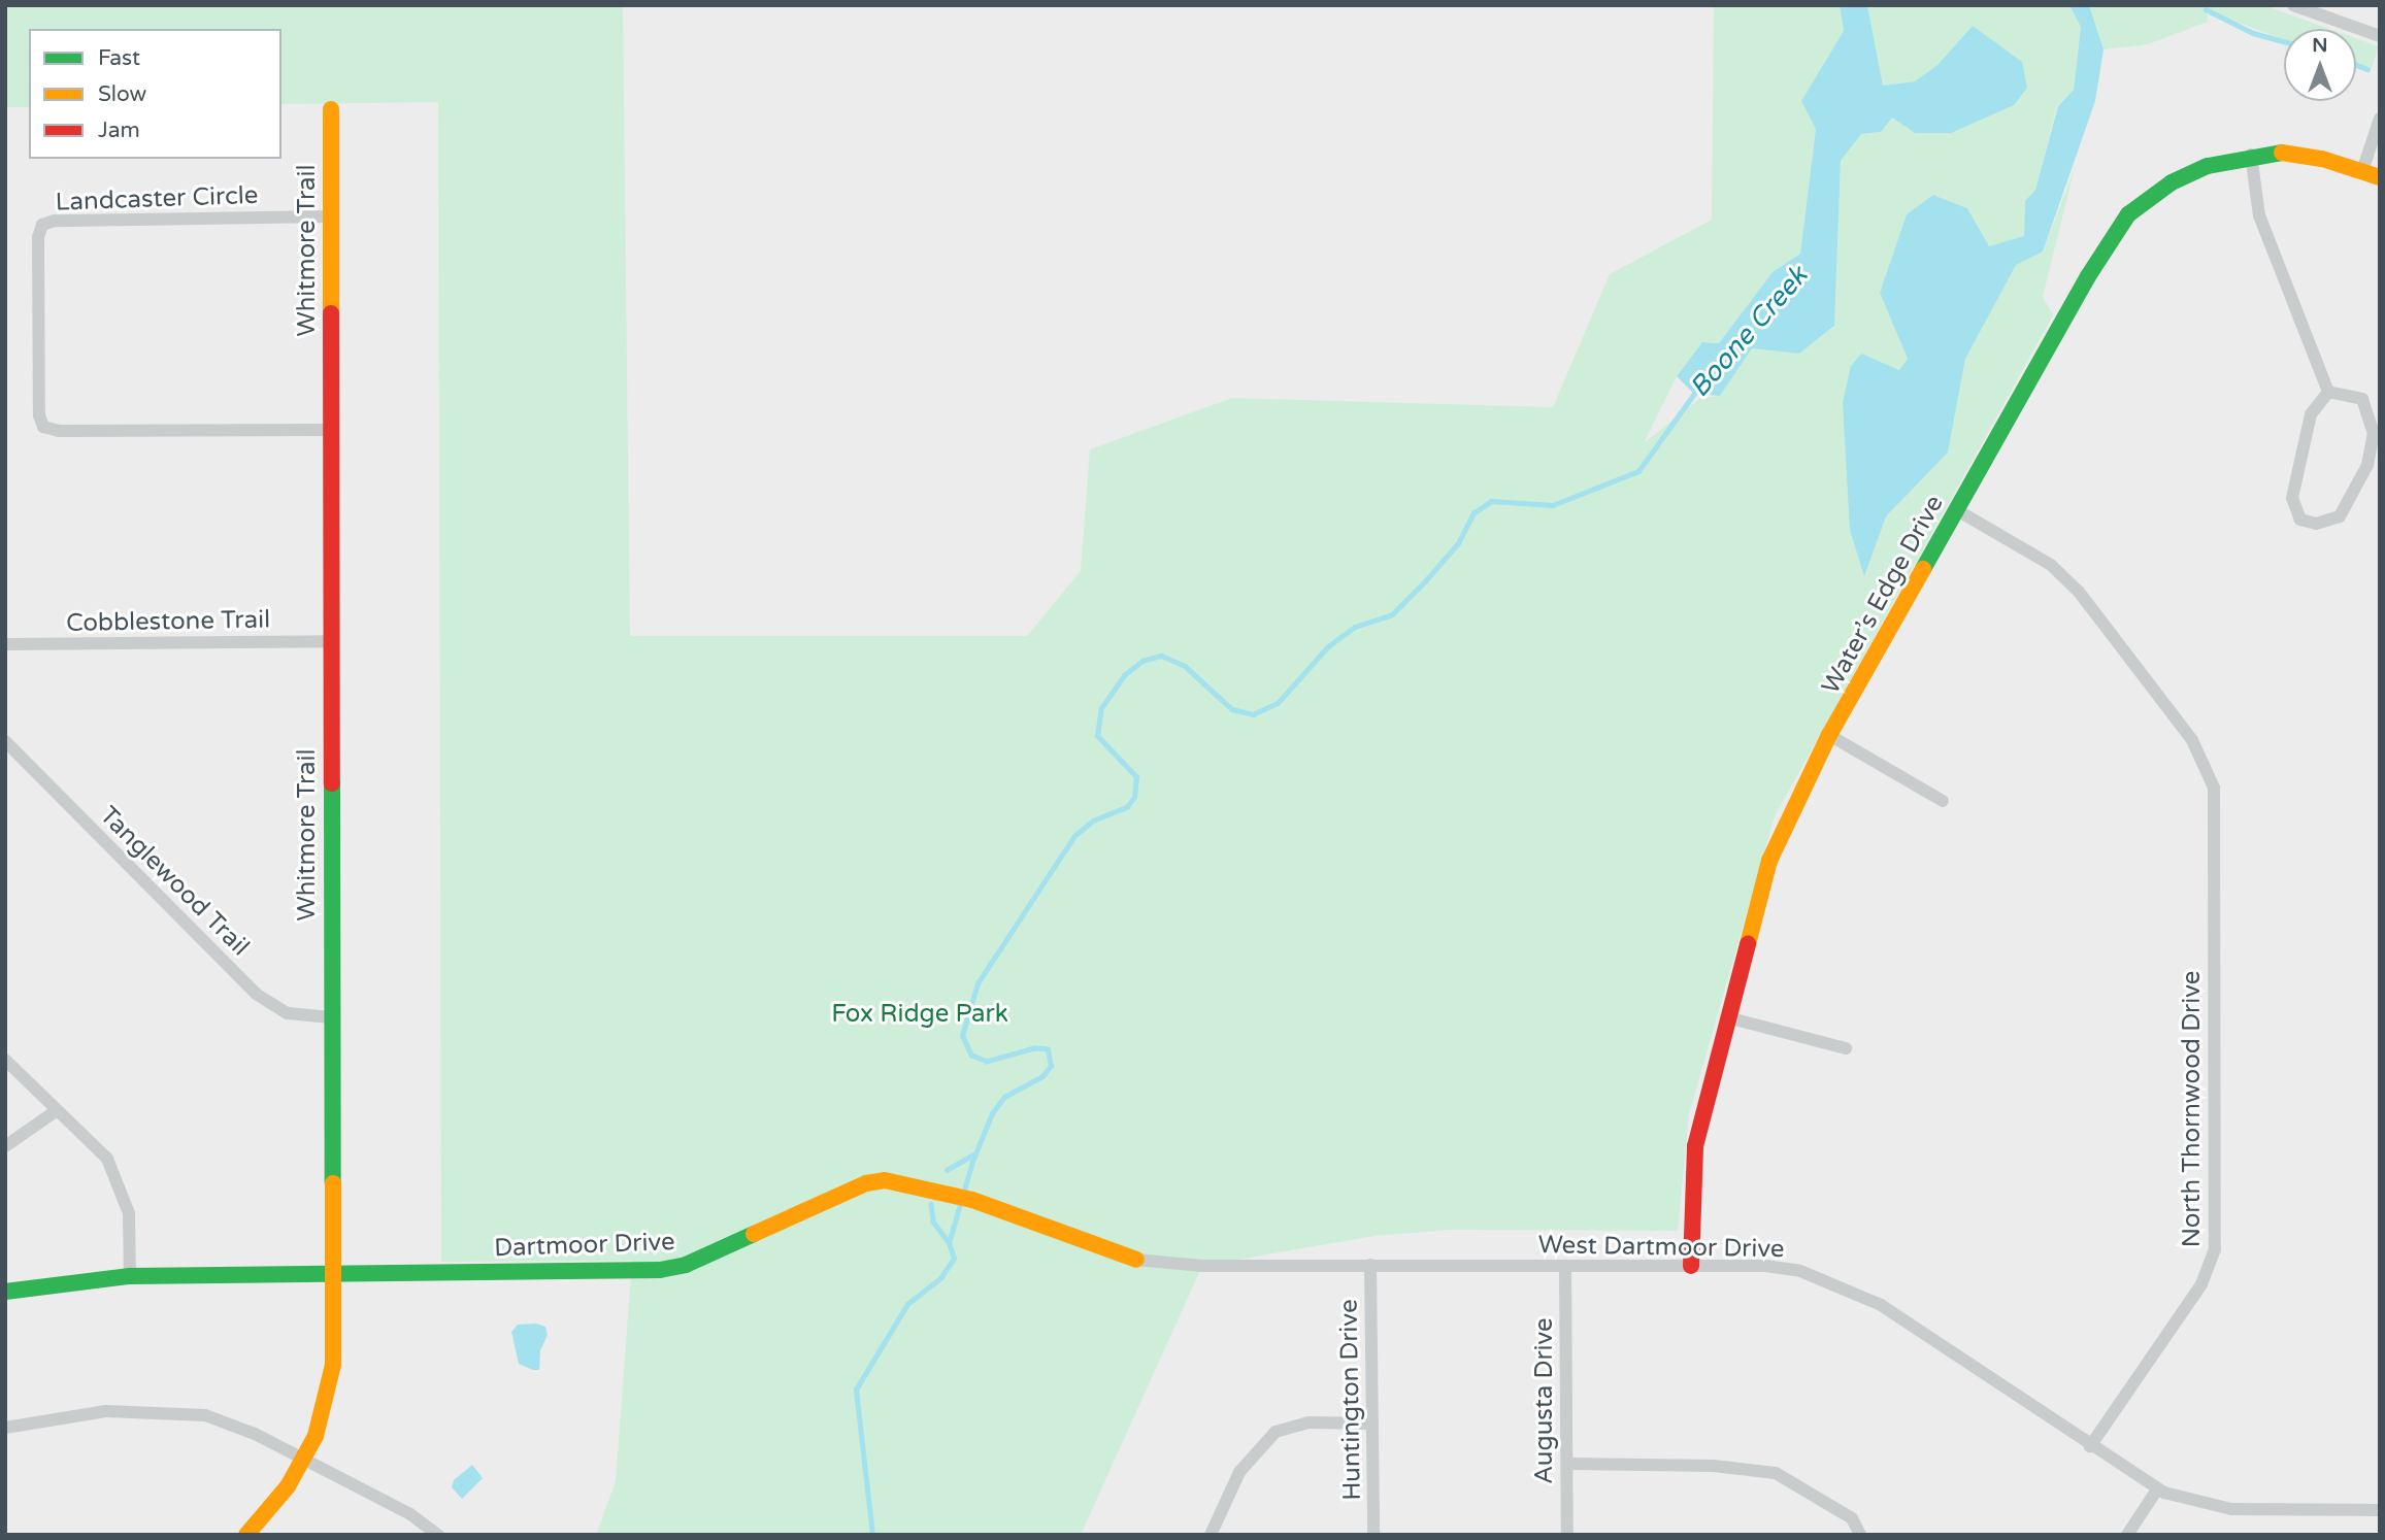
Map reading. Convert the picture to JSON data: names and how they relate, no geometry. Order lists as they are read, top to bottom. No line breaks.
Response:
{"streets":{"street":["Landcaster Circle","Whitmore Trail","Water’s Edge Drive","Cobblestone Trail","Tanglewood Trail","North Thornwood Drive","Dartmoor Drive","West Dartmoor Drive","Huntington Drive","Augusta Drive"]},"crossings":[["Landcaster Circle","Whitmore Trail"],["Whitmore Trail","Cobblestone Trail"],["Whitmore Trail","Tanglewood Trail"],["Whitmore Trail","Dartmoor Drive"],["Water’s Edge Drive","North Thornwood Drive"],["Water’s Edge Drive","West Dartmoor Drive"],["North Thornwood Drive","West Dartmoor Drive"],["Dartmoor Drive","West Dartmoor Drive"],["West Dartmoor Drive","Huntington Drive"],["West Dartmoor Drive","Augusta Drive"]],"water":["Boone Creek"],"parks":["Fox Ridge Park"],"legend":["Fast","Slow","Jam"],"north":"top"}
